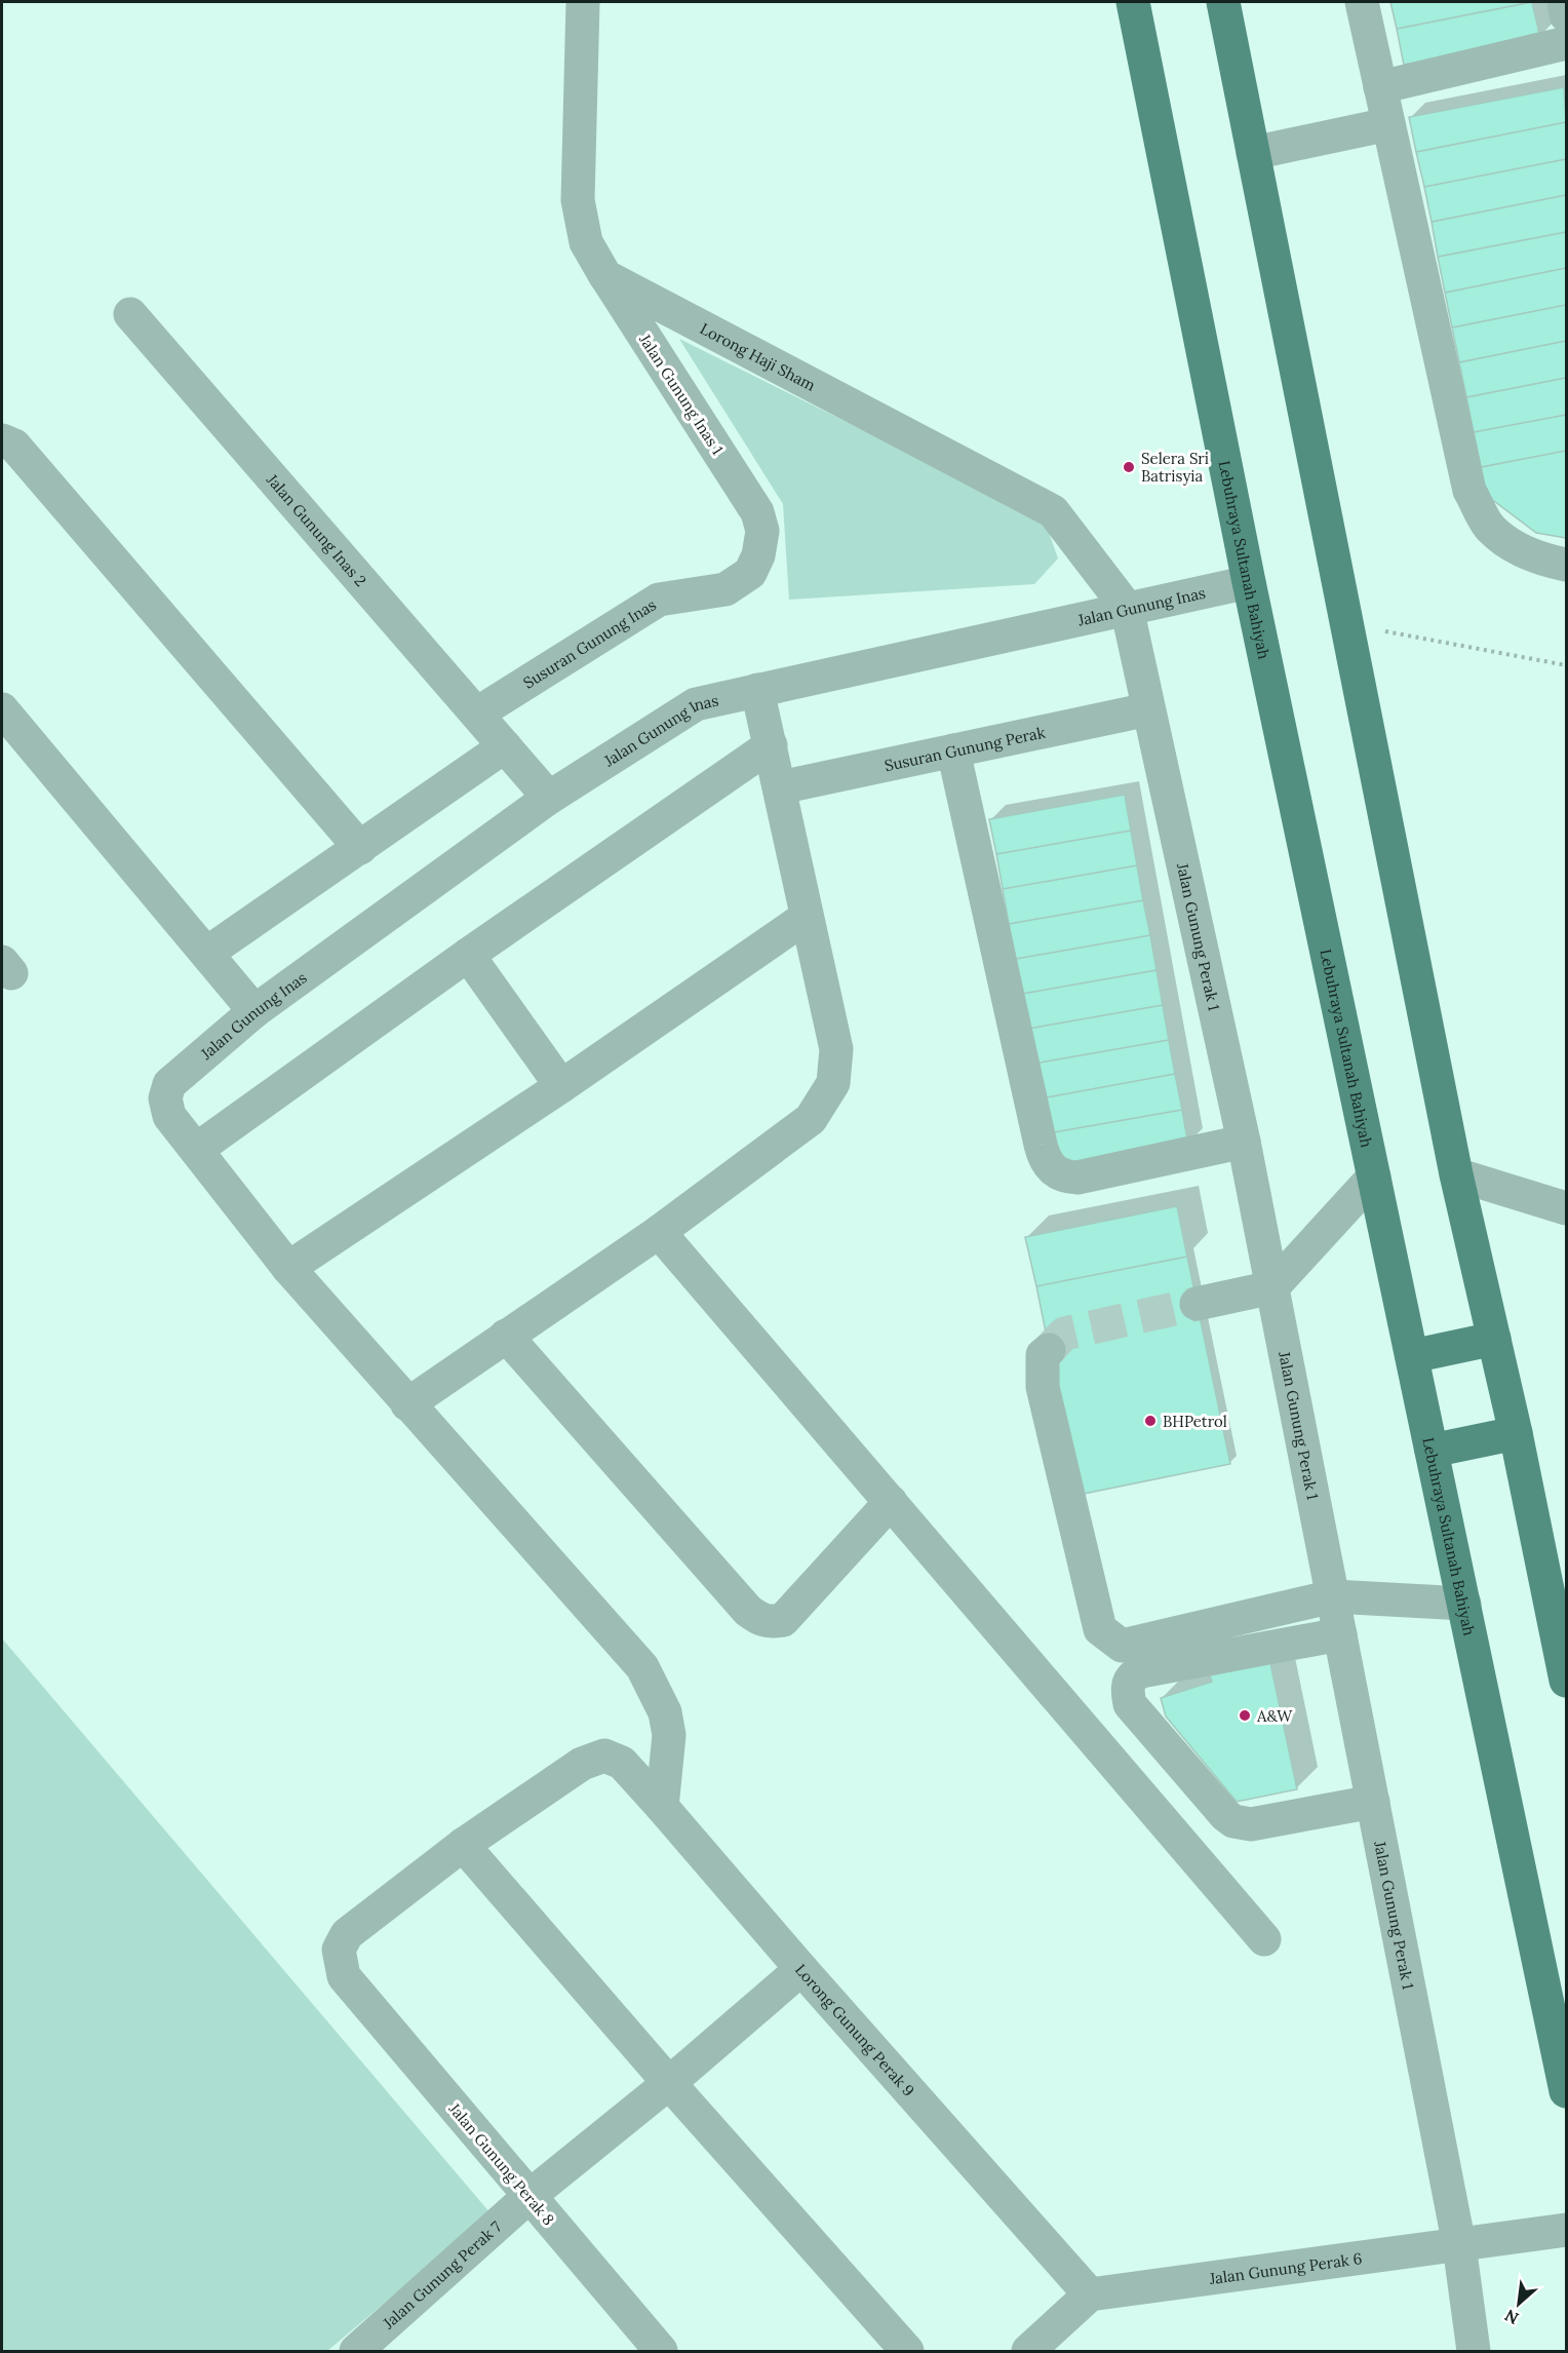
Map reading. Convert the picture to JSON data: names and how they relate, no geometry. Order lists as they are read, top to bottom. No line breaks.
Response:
{"streets":{"main road":["Lebuhraya Sultanah Bahiyah"],"street":["Lorong Haji Sham","Jalan Gunung Inas 1","Jalan Gunung Inas 2","Jalan Gunung Inas","Susuran Gunung Inas","Susuran Gunung Perak","Jalan Gunung Perak 1","Lorong Gunung Perak 9","Jalan Gunung Perak 8","Jalan Gunung Perak 6","Jalan Gunung Perak 7"]},"crossings":[["Lorong Haji Sham","Jalan Gunung Inas 1"],["Lorong Haji Sham","Jalan Gunung Inas"],["Lorong Haji Sham","Jalan Gunung Perak 1"],["Jalan Gunung Inas 1","Susuran Gunung Inas"],["Jalan Gunung Inas 2","Jalan Gunung Inas"],["Jalan Gunung Inas 2","Susuran Gunung Inas"],["Lebuhraya Sultanah Bahiyah","Jalan Gunung Inas"],["Jalan Gunung Inas","Jalan Gunung Perak 1"],["Susuran Gunung Perak","Jalan Gunung Perak 1"],["Jalan Gunung Perak 1","Jalan Gunung Perak 6"],["Lorong Gunung Perak 9","Jalan Gunung Perak 8"],["Lorong Gunung Perak 9","Jalan Gunung Perak 6"],["Lorong Gunung Perak 9","Jalan Gunung Perak 7"],["Jalan Gunung Perak 8","Jalan Gunung Perak 7"]],"places":["Selera Sri Batrisyia","BHPetrol","A&W"],"north":"bottom left"}
